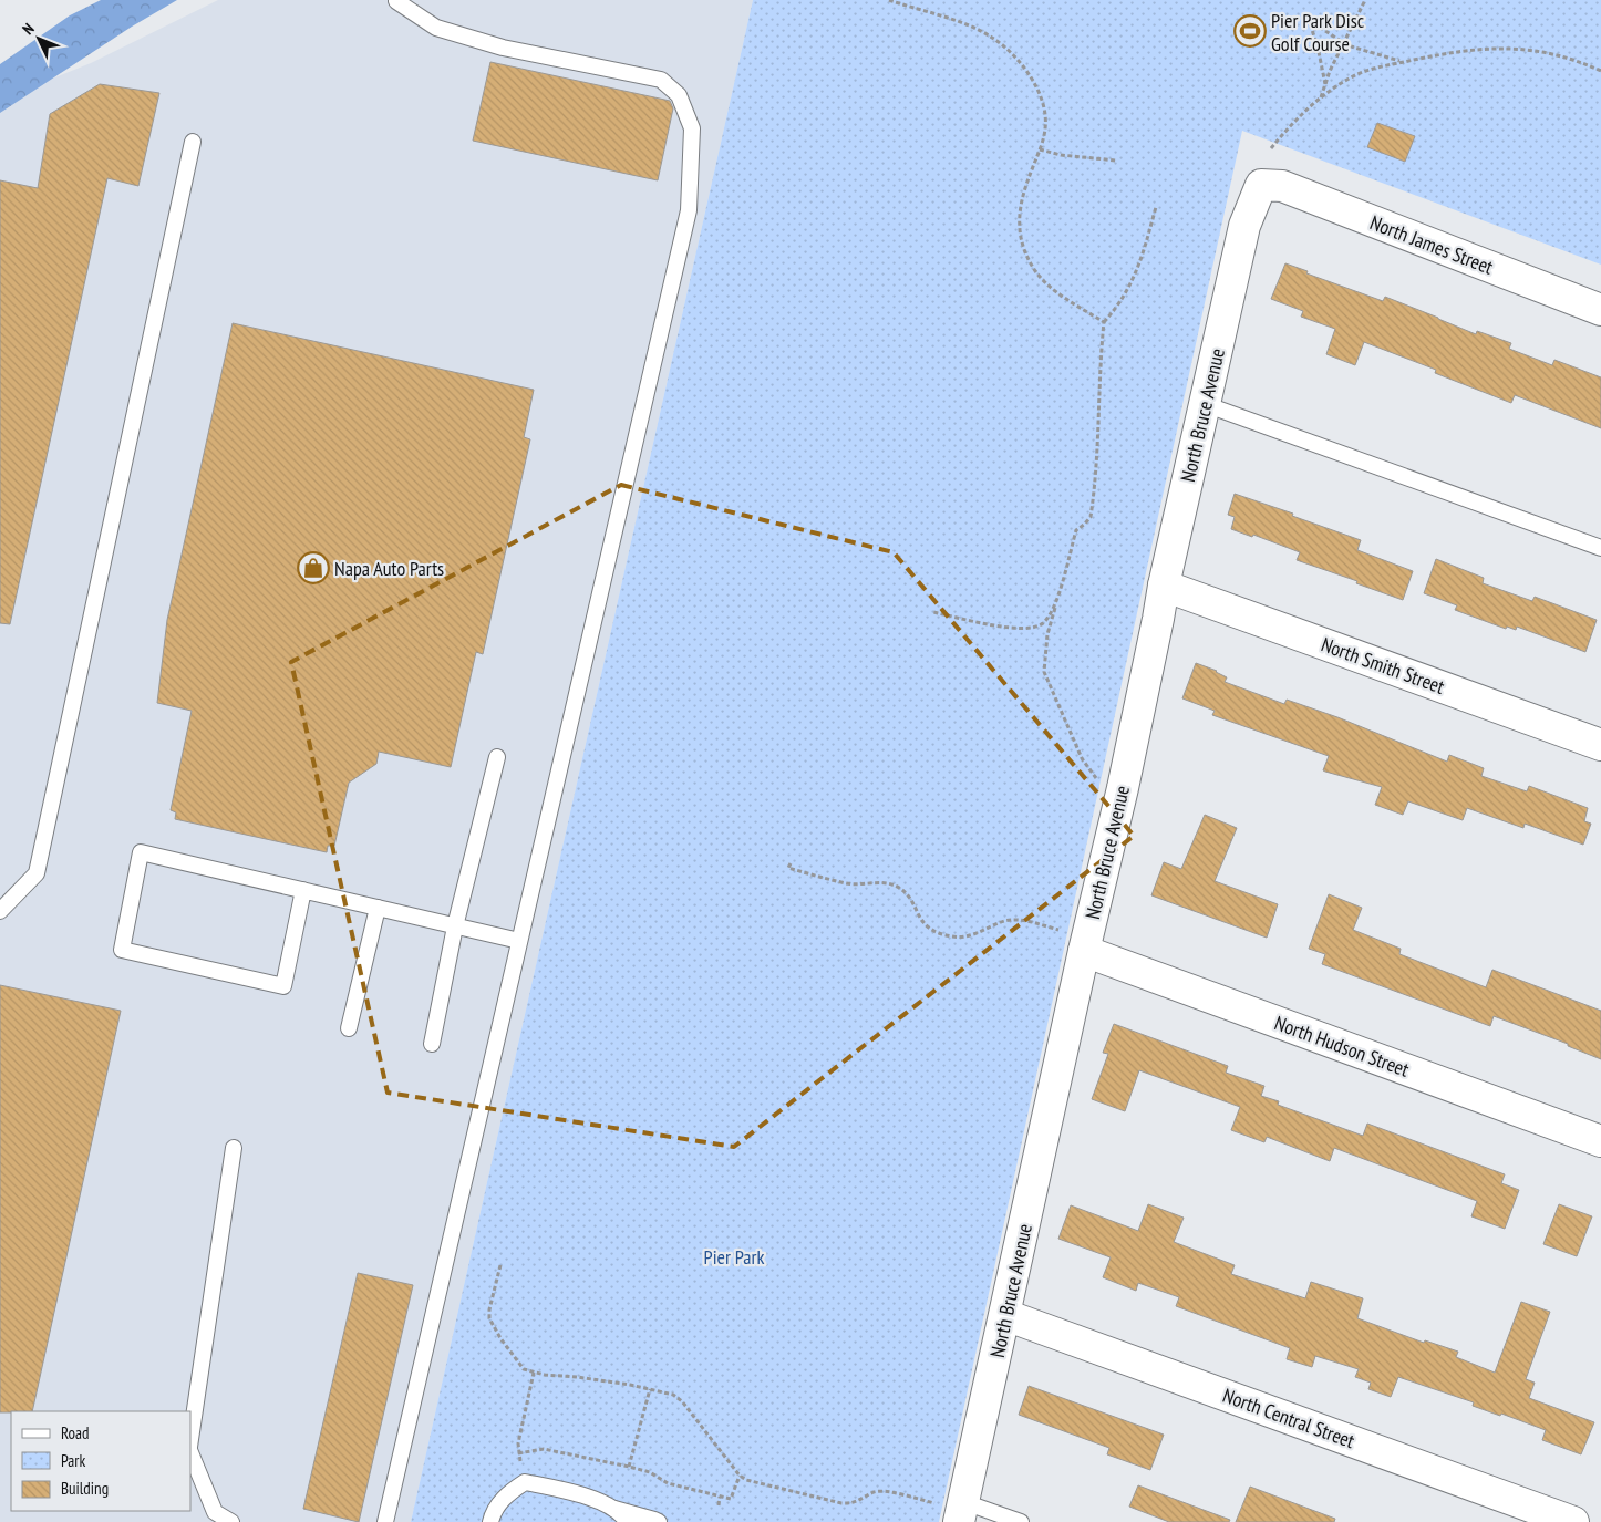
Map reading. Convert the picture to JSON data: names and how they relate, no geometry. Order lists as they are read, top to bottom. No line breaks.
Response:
{"streets":{"street":["North James Street","North Bruce Avenue","North Smith Street","North Hudson Street","North Central Street"]},"crossings":[["North James Street","North Bruce Avenue"],["North Bruce Avenue","North Smith Street"],["North Bruce Avenue","North Hudson Street"],["North Bruce Avenue","North Central Street"]],"parks":["Pier Park"],"places":{"sports":["Pier Park Disc Golf Course"],"shop":["Napa Auto Parts"]},"legend":["Road","Park","Building"],"north":"top left"}
